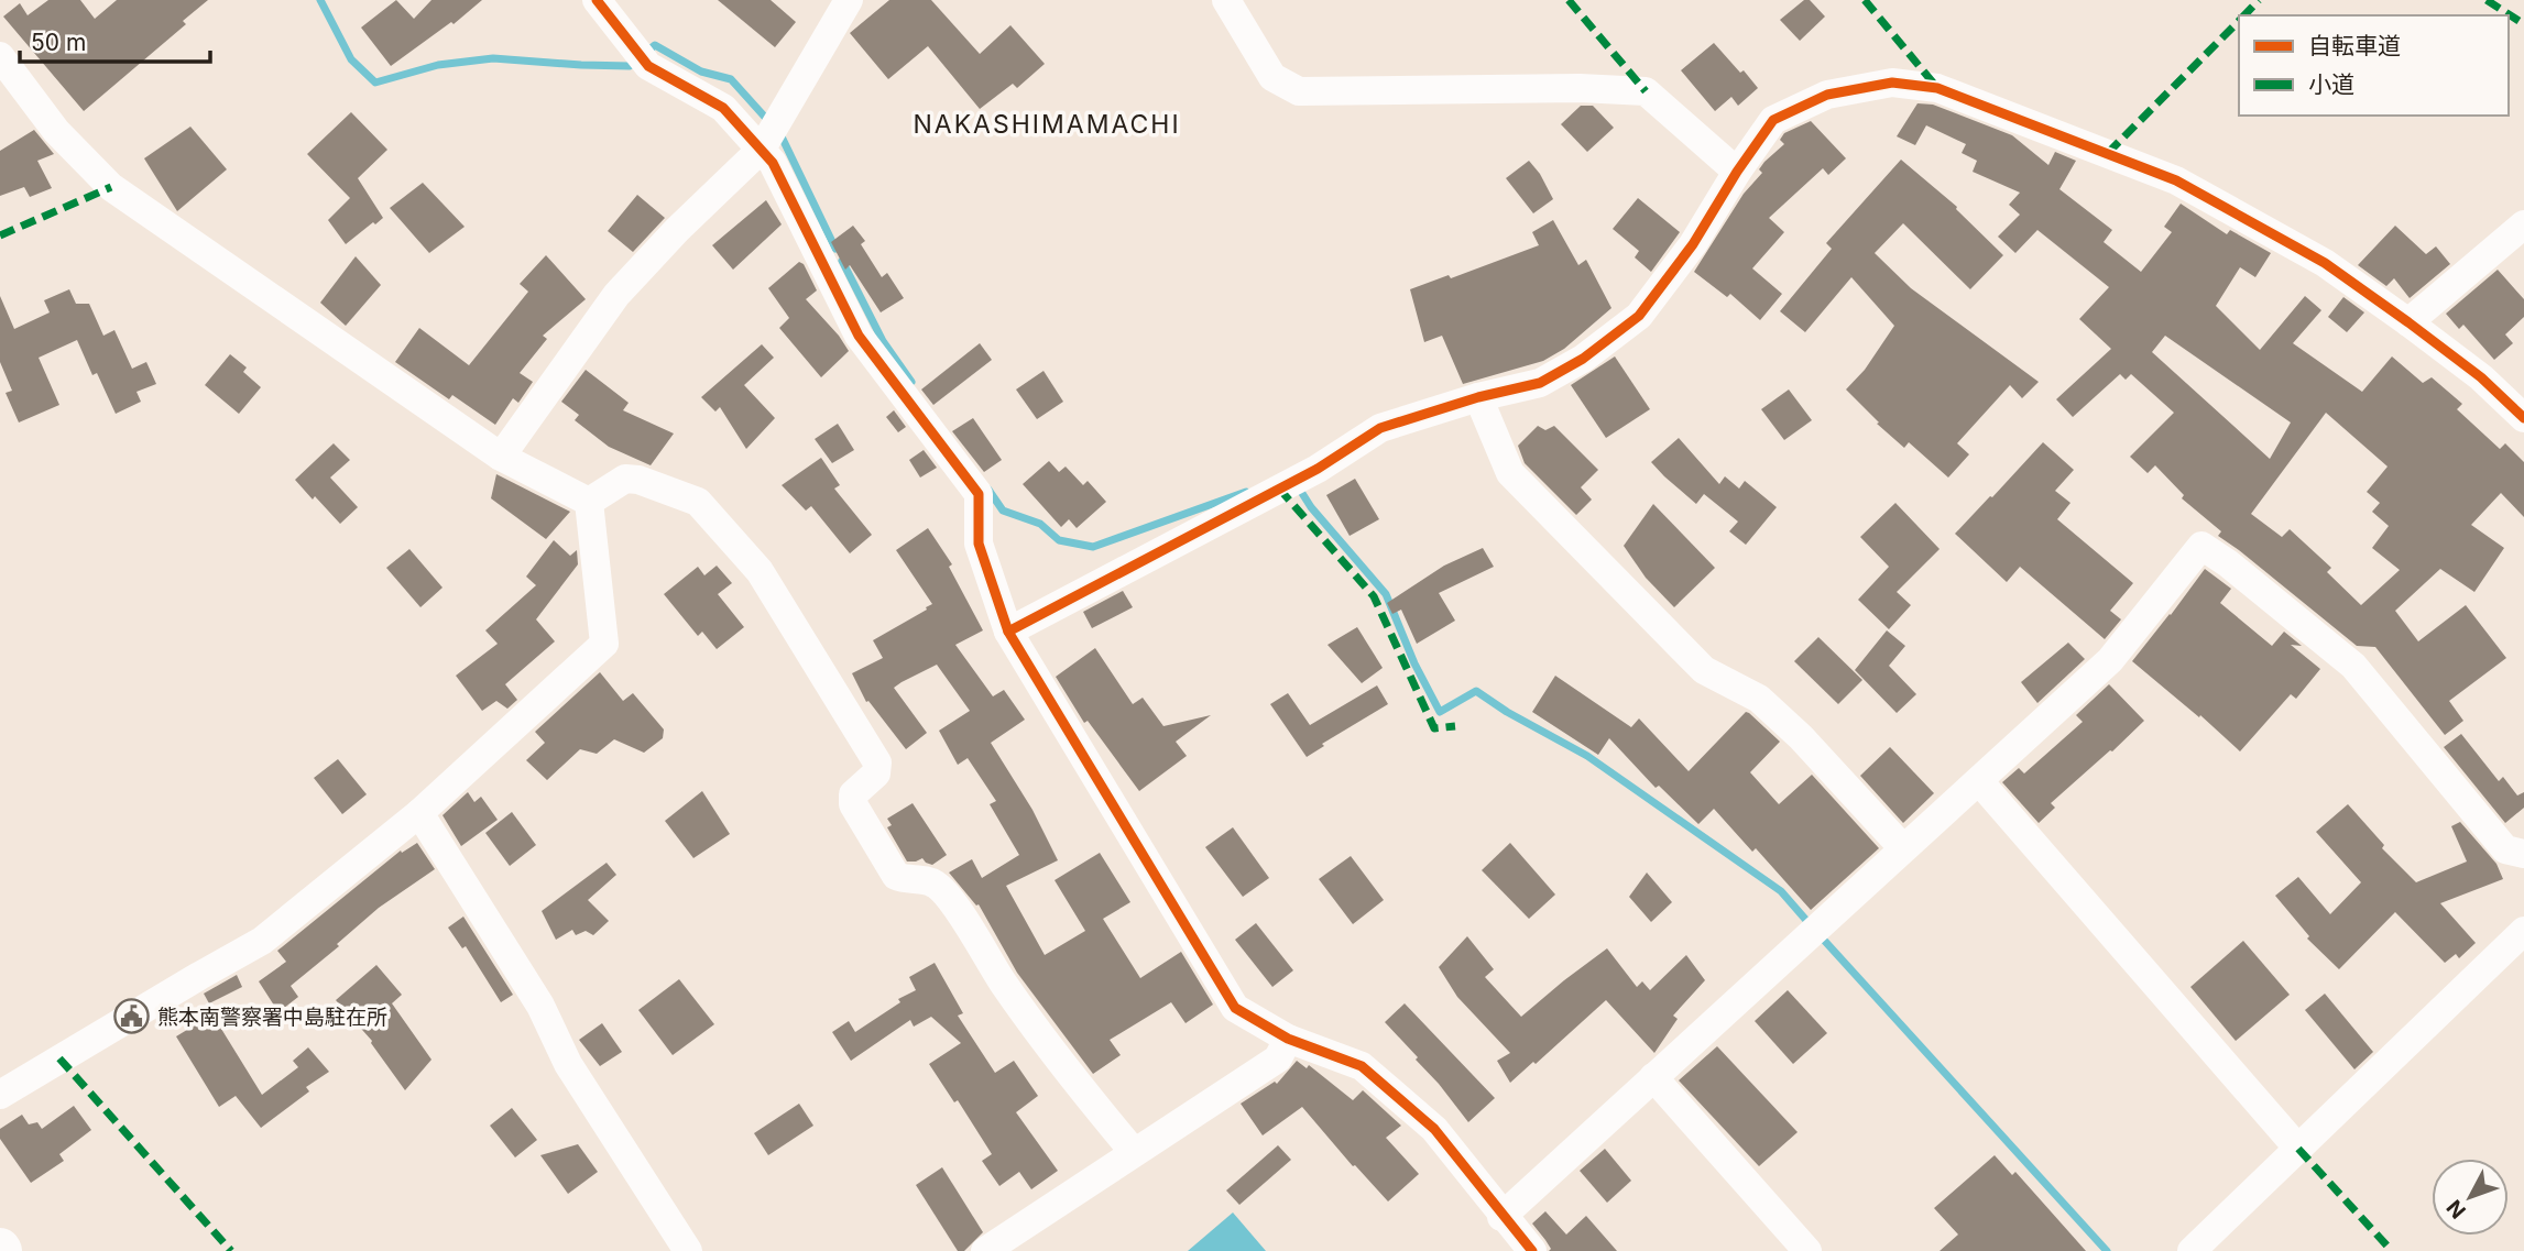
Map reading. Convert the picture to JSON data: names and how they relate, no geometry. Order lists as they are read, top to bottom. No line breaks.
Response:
{"districts":["NAKASHIMAMACHI"],"places":{"public building":["熊本南警察署中島駐在所"]},"legend":["自転車道","小道"],"scale_bar":"50 m","north":"bottom left"}
